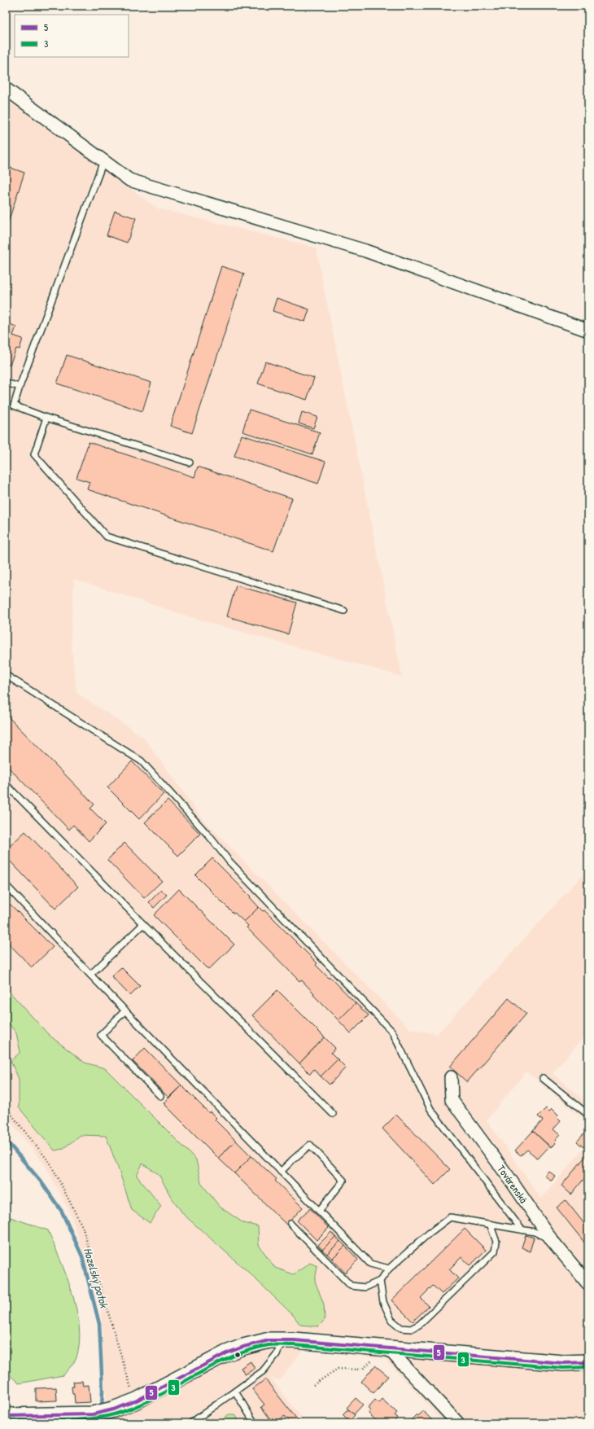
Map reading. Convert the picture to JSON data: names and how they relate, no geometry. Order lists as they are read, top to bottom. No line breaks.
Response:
{"streets":{"street":["Továrenská"]},"water":["Hozelský potok"],"lines":["transit line 5","transit line 3"],"legend":["5","3"]}
